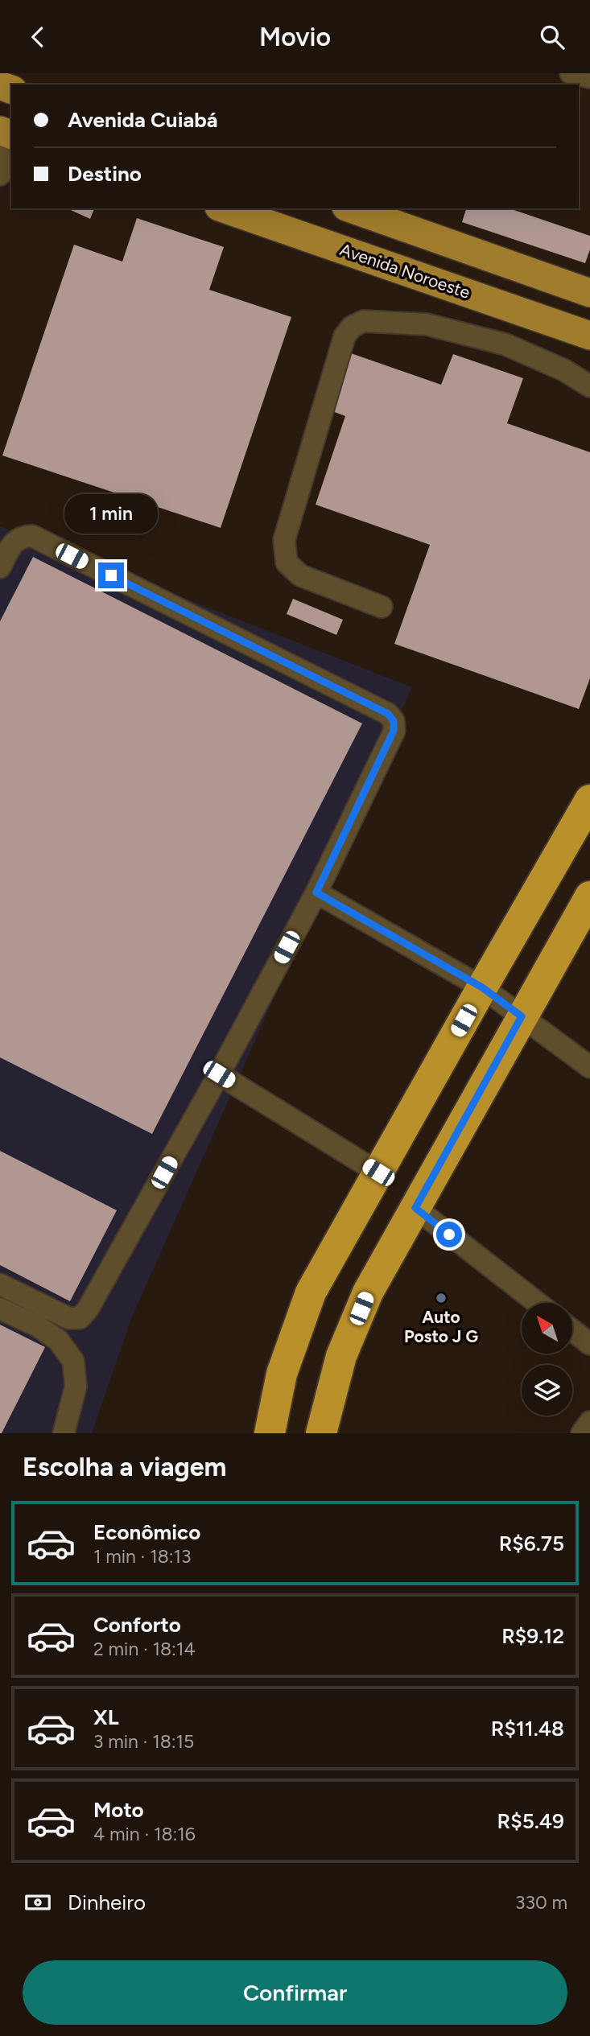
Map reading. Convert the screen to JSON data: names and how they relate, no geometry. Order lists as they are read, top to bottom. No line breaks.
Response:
{"streets":{"main road":["Avenida Noroeste"]},"places":["Auto Posto J G"],"north":"top left","page":{"header":"Movio","banner":["Avenida Cuiabá","Destino"],"bubble":"1 min","heading":"Escolha a viagem","list":[{"name":"Econômico","note":"1 min · 18:13","value":"R$6.75"},{"name":"Conforto","note":"2 min · 18:14","value":"R$9.12"},{"name":"XL","note":"3 min · 18:15","value":"R$11.48"},{"name":"Moto","note":"4 min · 18:16","value":"R$5.49"}],"pay":["Dinheiro","330 m"],"buttons":"Confirmar"}}
